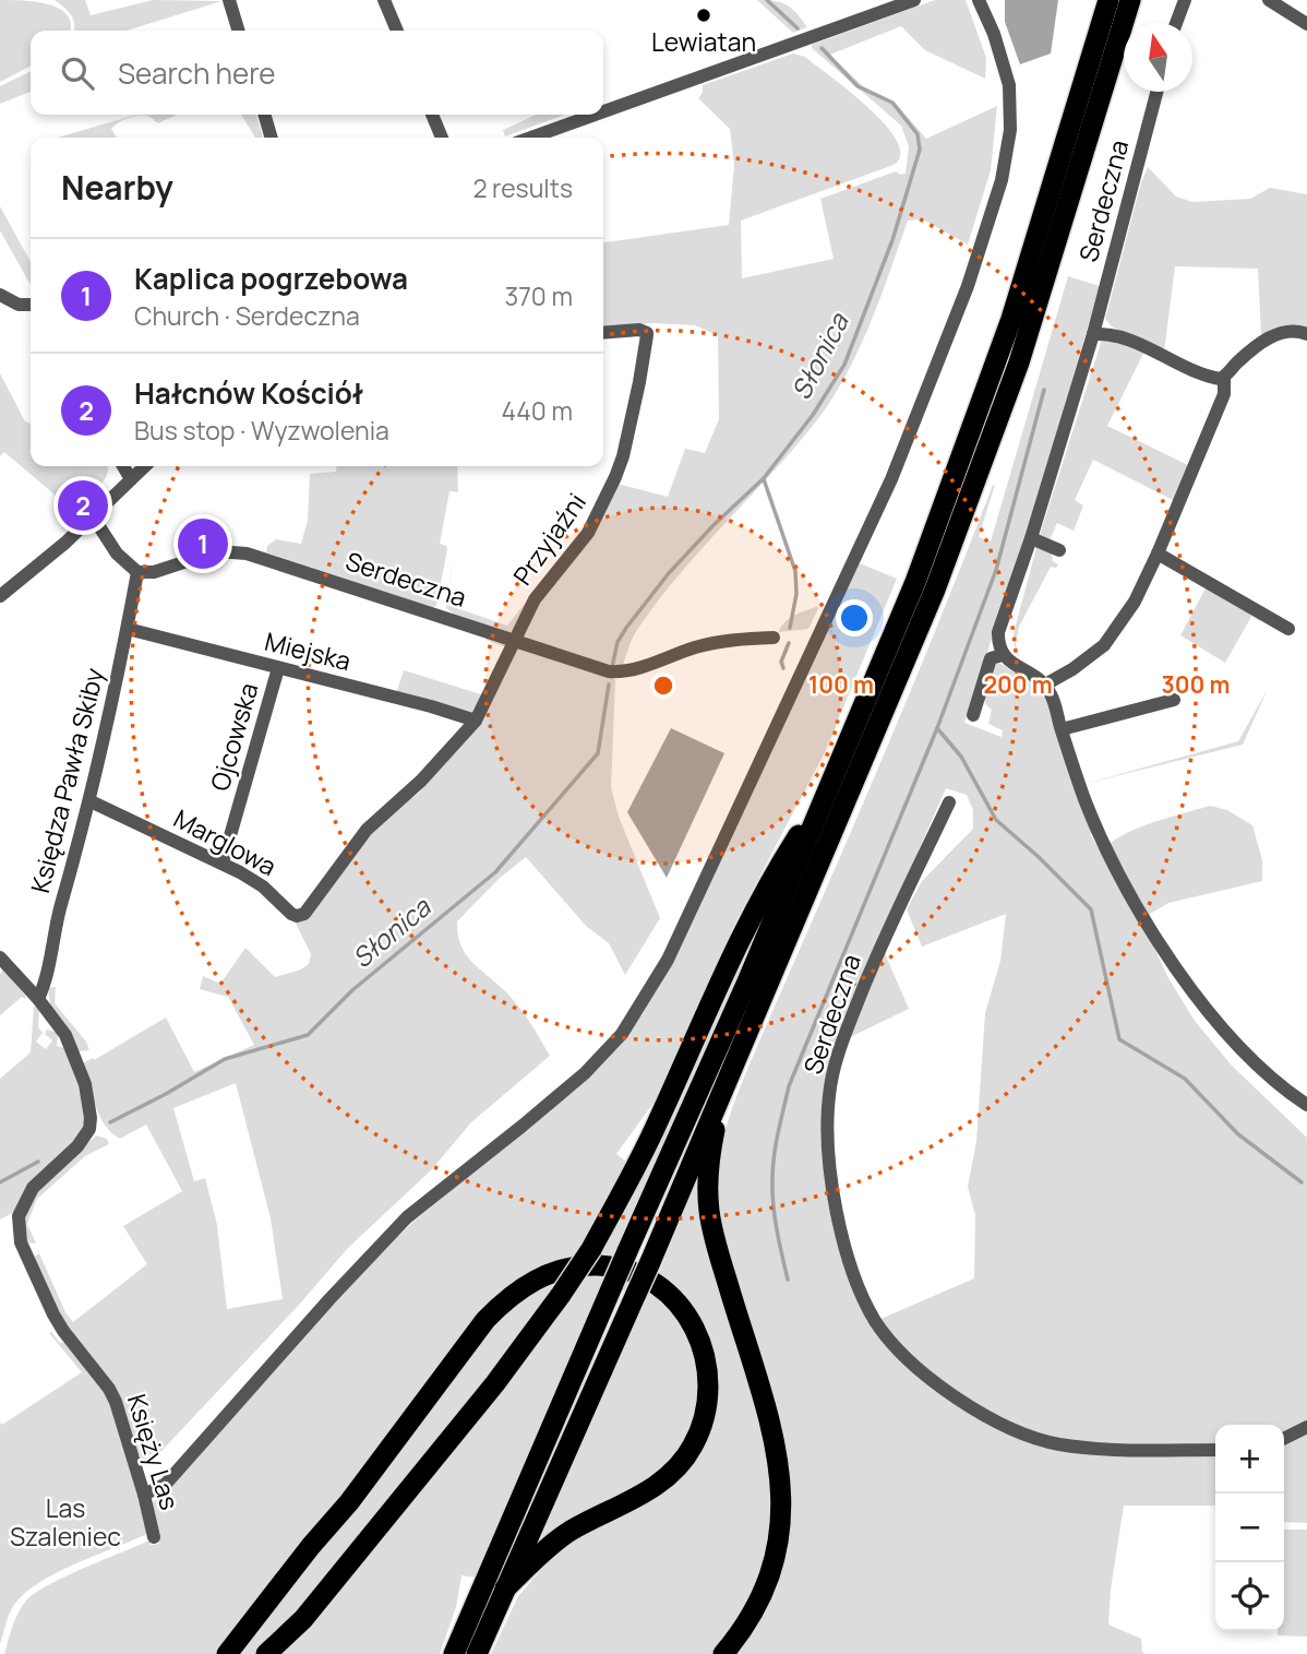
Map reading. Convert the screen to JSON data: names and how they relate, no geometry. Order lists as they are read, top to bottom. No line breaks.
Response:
{"streets":{"street":["Serdeczna","Przyjaźni","Miejska","Ojcowska","Księdza Pawła Skiby","Marglowa","Księży Las"]},"crossings":[["Serdeczna","Przyjaźni"],["Serdeczna","Księdza Pawła Skiby"],["Miejska","Ojcowska"],["Miejska","Księdza Pawła Skiby"],["Miejska","Marglowa"],["Ojcowska","Marglowa"],["Księdza Pawła Skiby","Marglowa"],["Księdza Pawła Skiby","Księży Las"]],"water":["Słonica"],"parks":["Las Szaleniec"],"places":["Lewiatan"],"north":"top","page":{"search":"Search here","heading":["Nearby","2 results"],"list":[{"mark":"1","name":"Kaplica pogrzebowa","note":"Church · Serdeczna","value":"370 m"},{"mark":"2","name":"Hałcnów Kościół","note":"Bus stop · Wyzwolenia","value":"440 m"}],"pins":["2","1"],"map_buttons":["+","−"]},"rings":["100 m","200 m","300 m"]}
